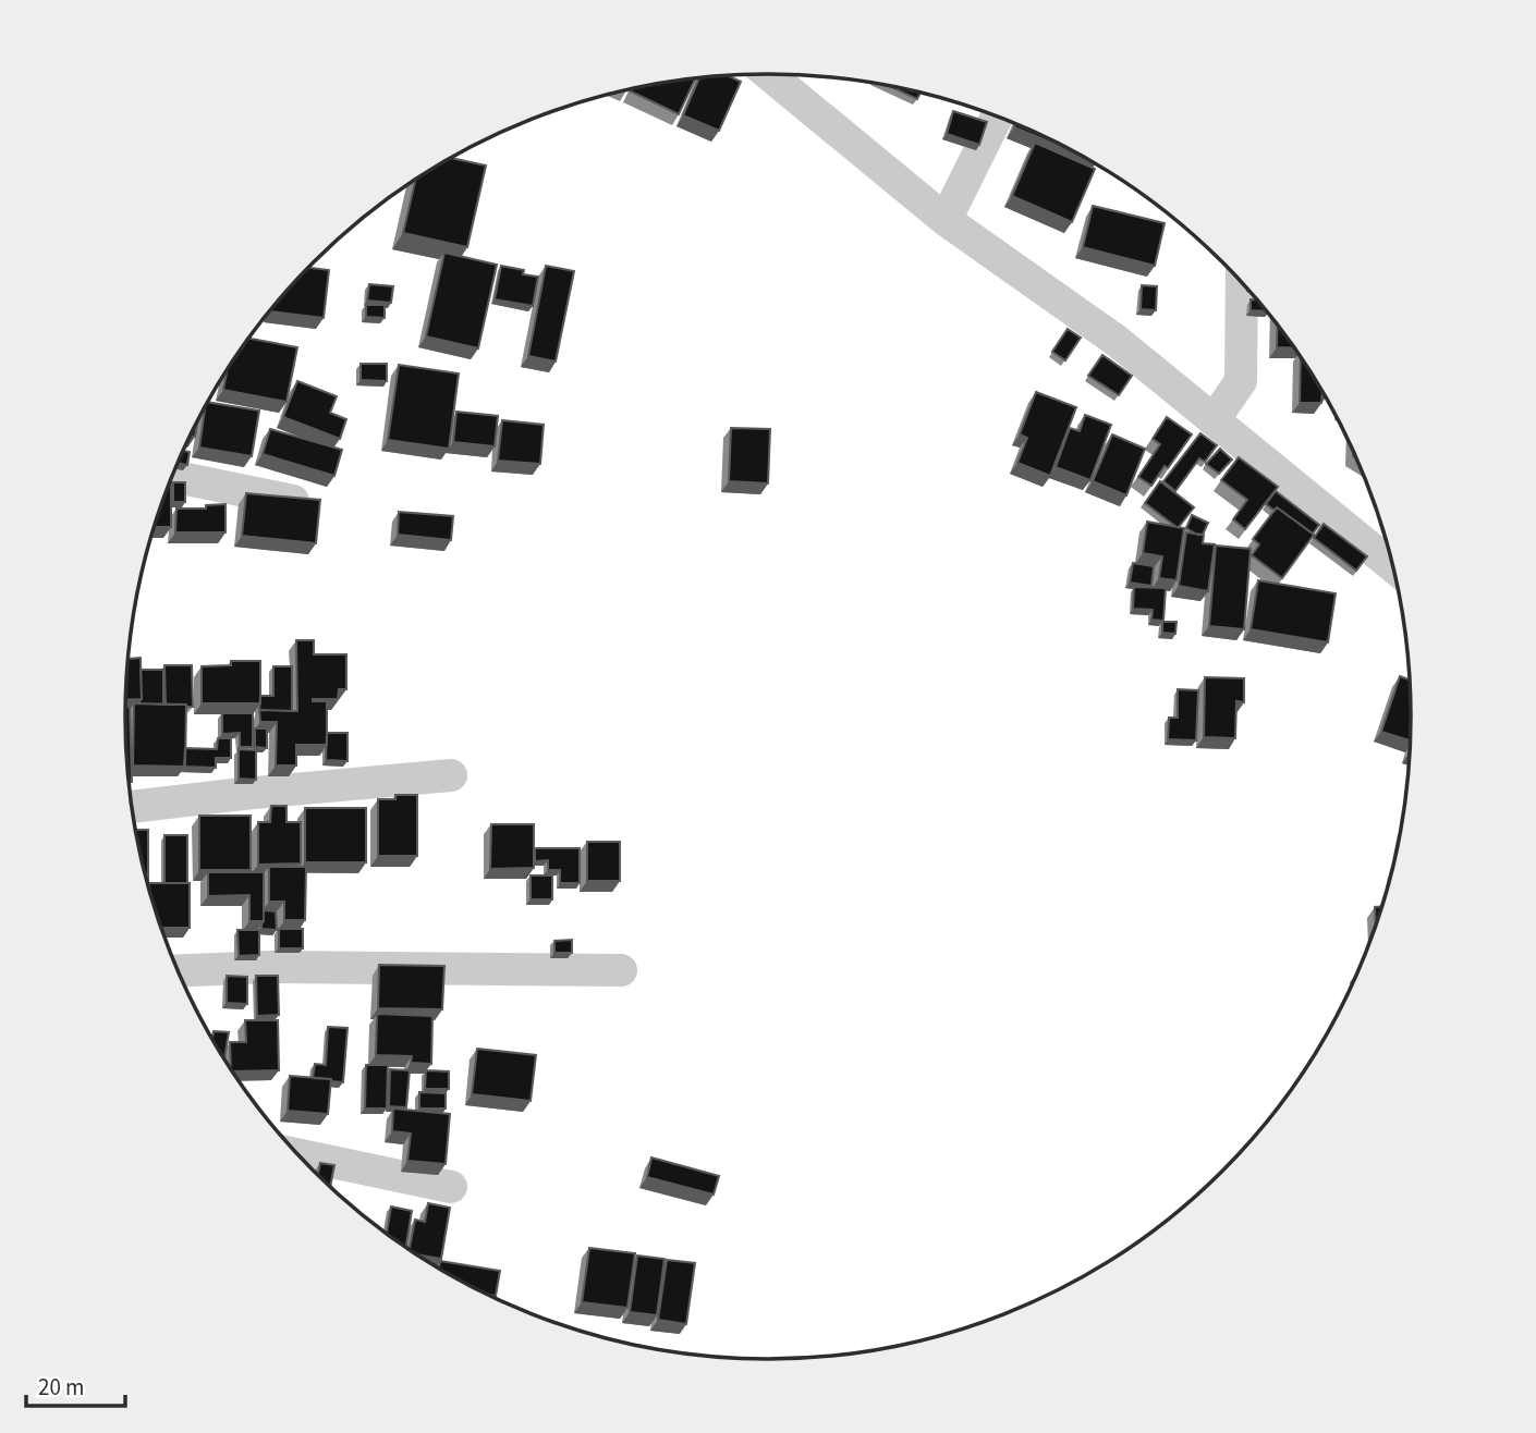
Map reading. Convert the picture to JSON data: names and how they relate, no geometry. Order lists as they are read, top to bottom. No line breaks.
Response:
{"scale_bar":"20 m"}
